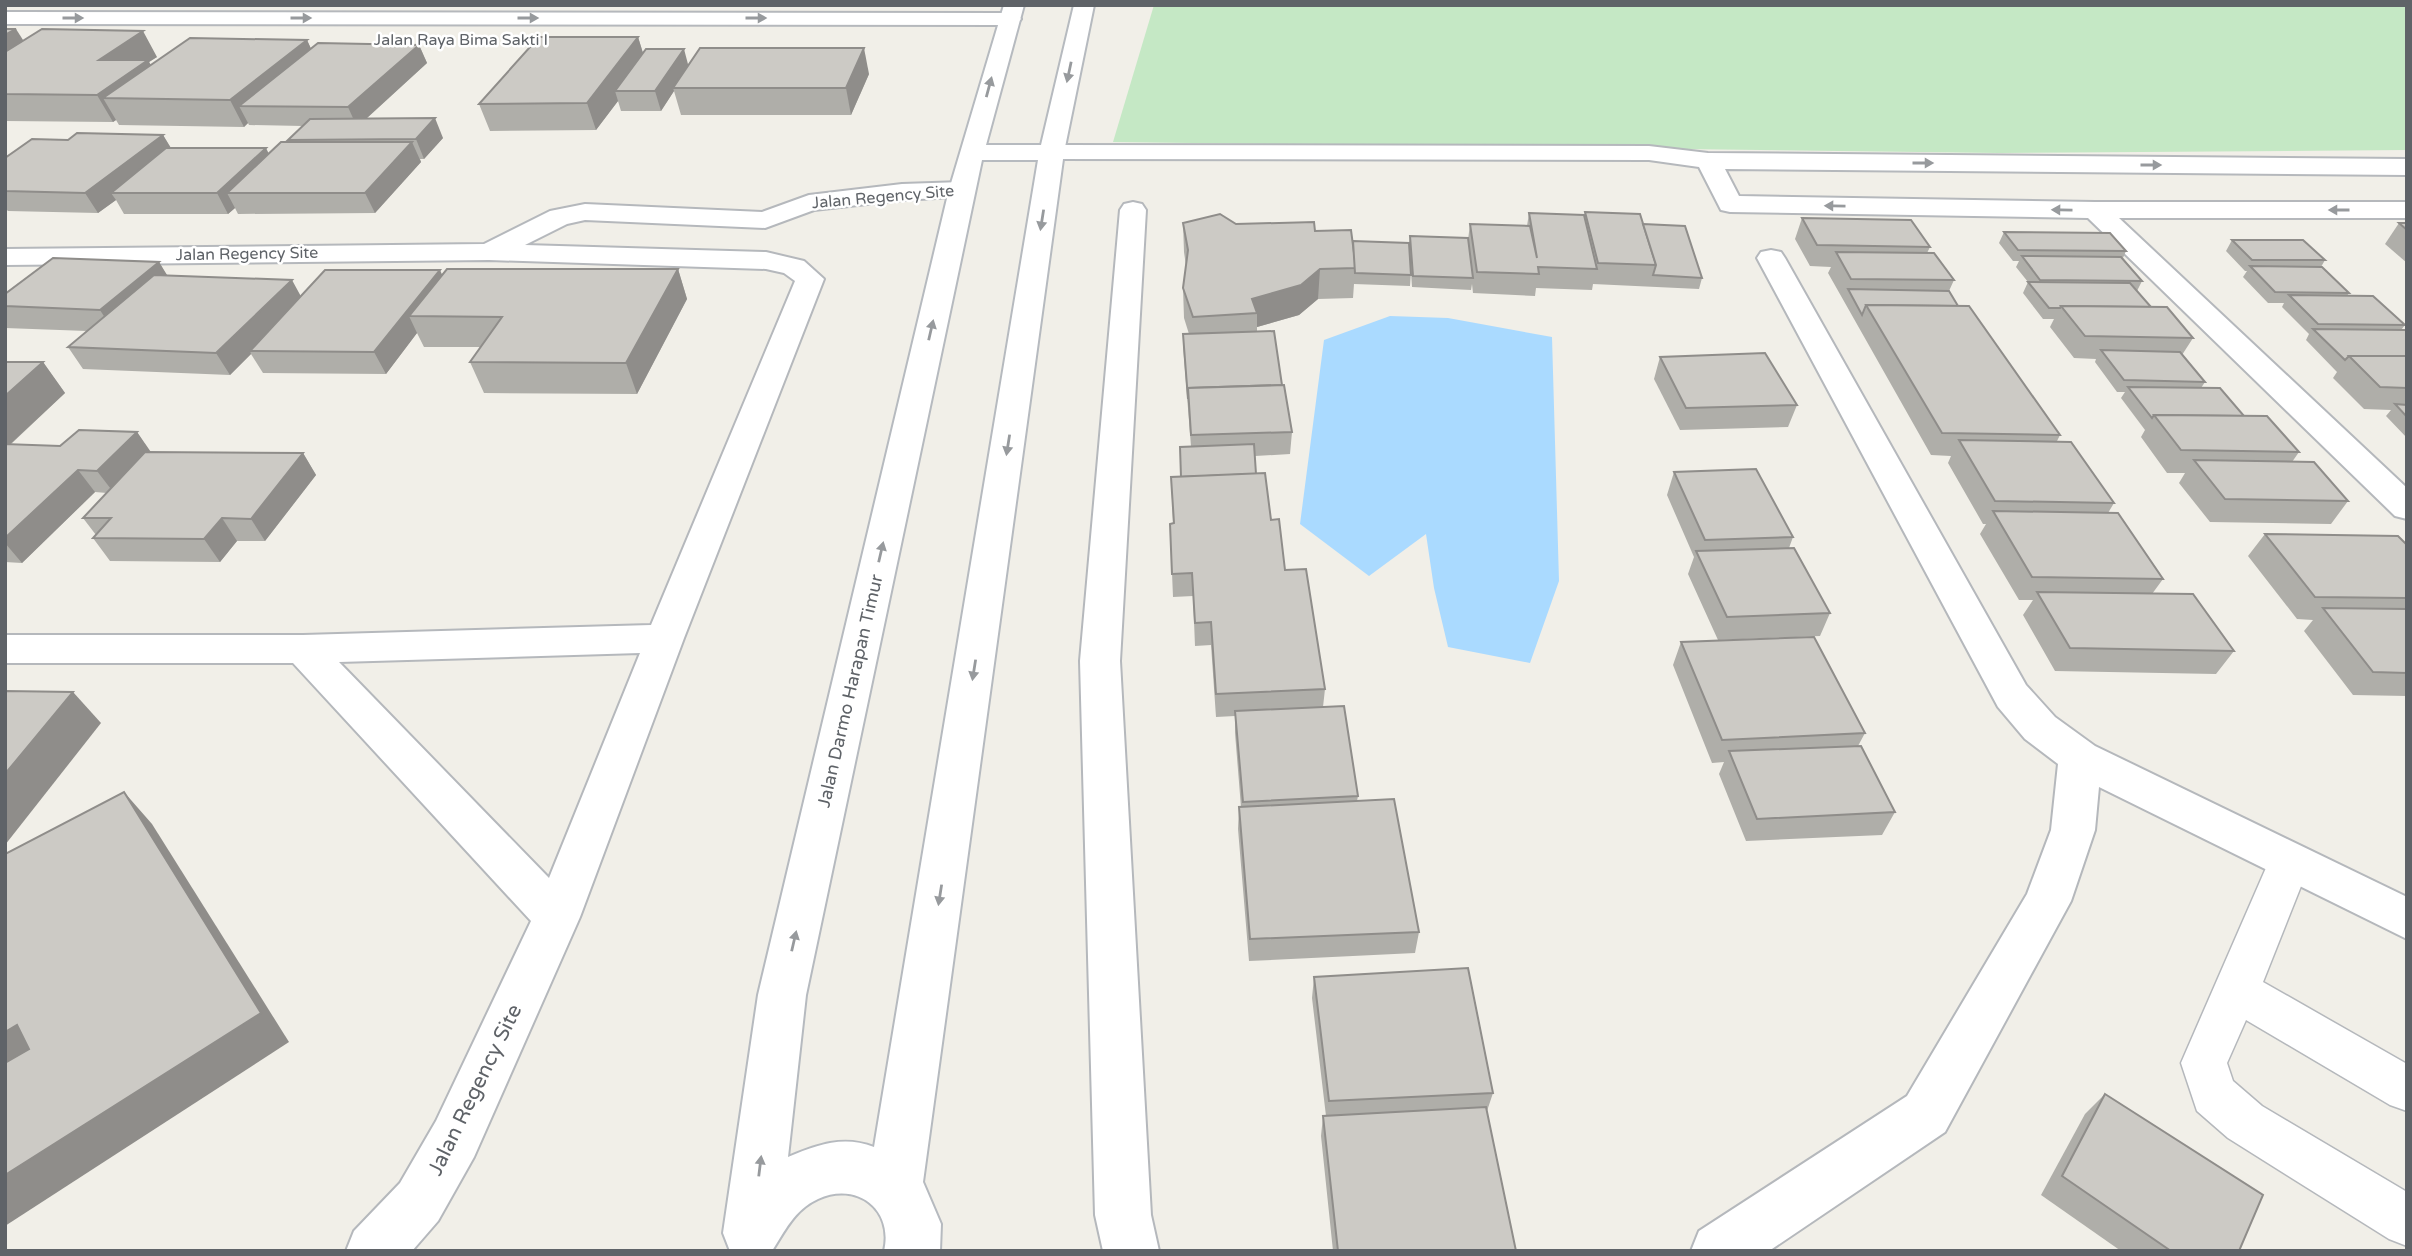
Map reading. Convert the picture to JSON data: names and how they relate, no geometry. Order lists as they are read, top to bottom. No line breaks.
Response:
{"streets":{"street":["Jalan Raya Bima Sakti I","Jalan Regency Site","Jalan Darmo Harapan Timur"]},"crossings":[["Jalan Raya Bima Sakti I","Jalan Darmo Harapan Timur"],["Jalan Regency Site","Jalan Darmo Harapan Timur"]]}
